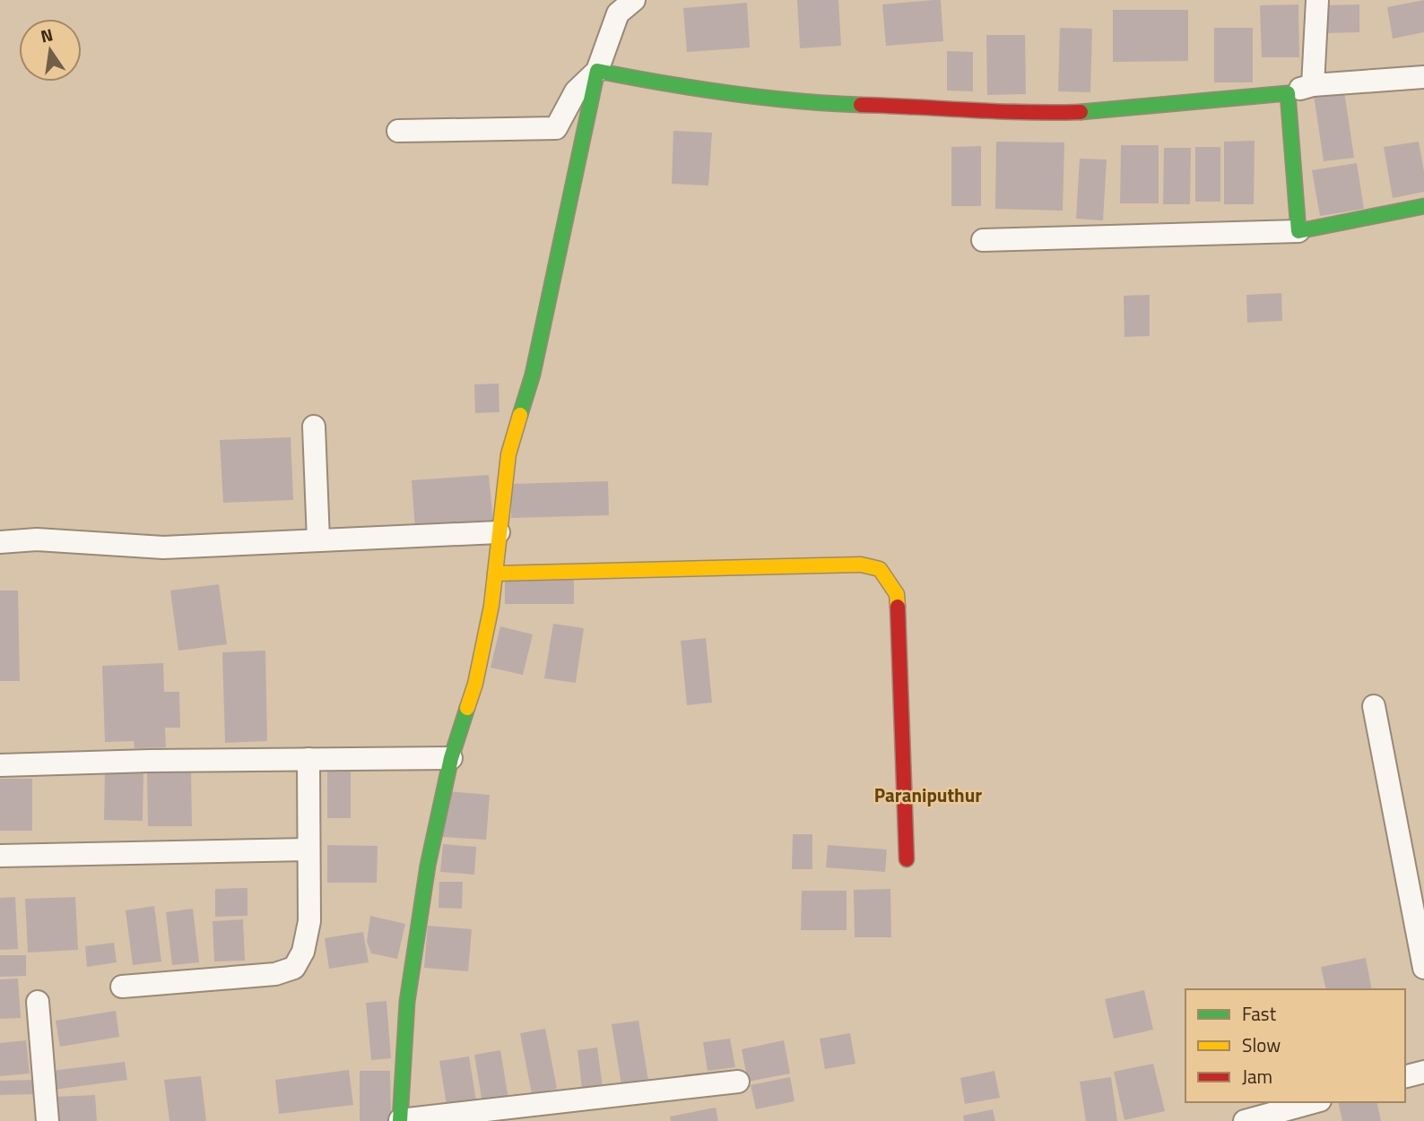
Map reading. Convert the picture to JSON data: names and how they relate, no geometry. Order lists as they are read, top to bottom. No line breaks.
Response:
{"districts":["Paraniputhur"],"legend":["Fast","Slow","Jam"],"north":"top"}
